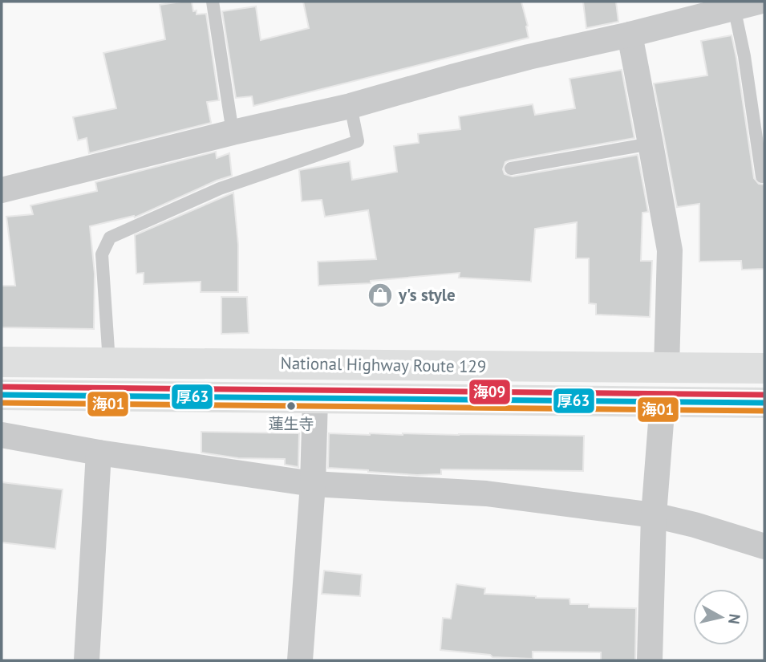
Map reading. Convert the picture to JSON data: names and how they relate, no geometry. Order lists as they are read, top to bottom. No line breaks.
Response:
{"streets":{"highway":["National Highway Route 129"]},"places":{"shop":["y's style"],"other":["蓮生寺"]},"lines":["transit line 海09","transit line 厚63","transit line 海01"],"north":"right"}
